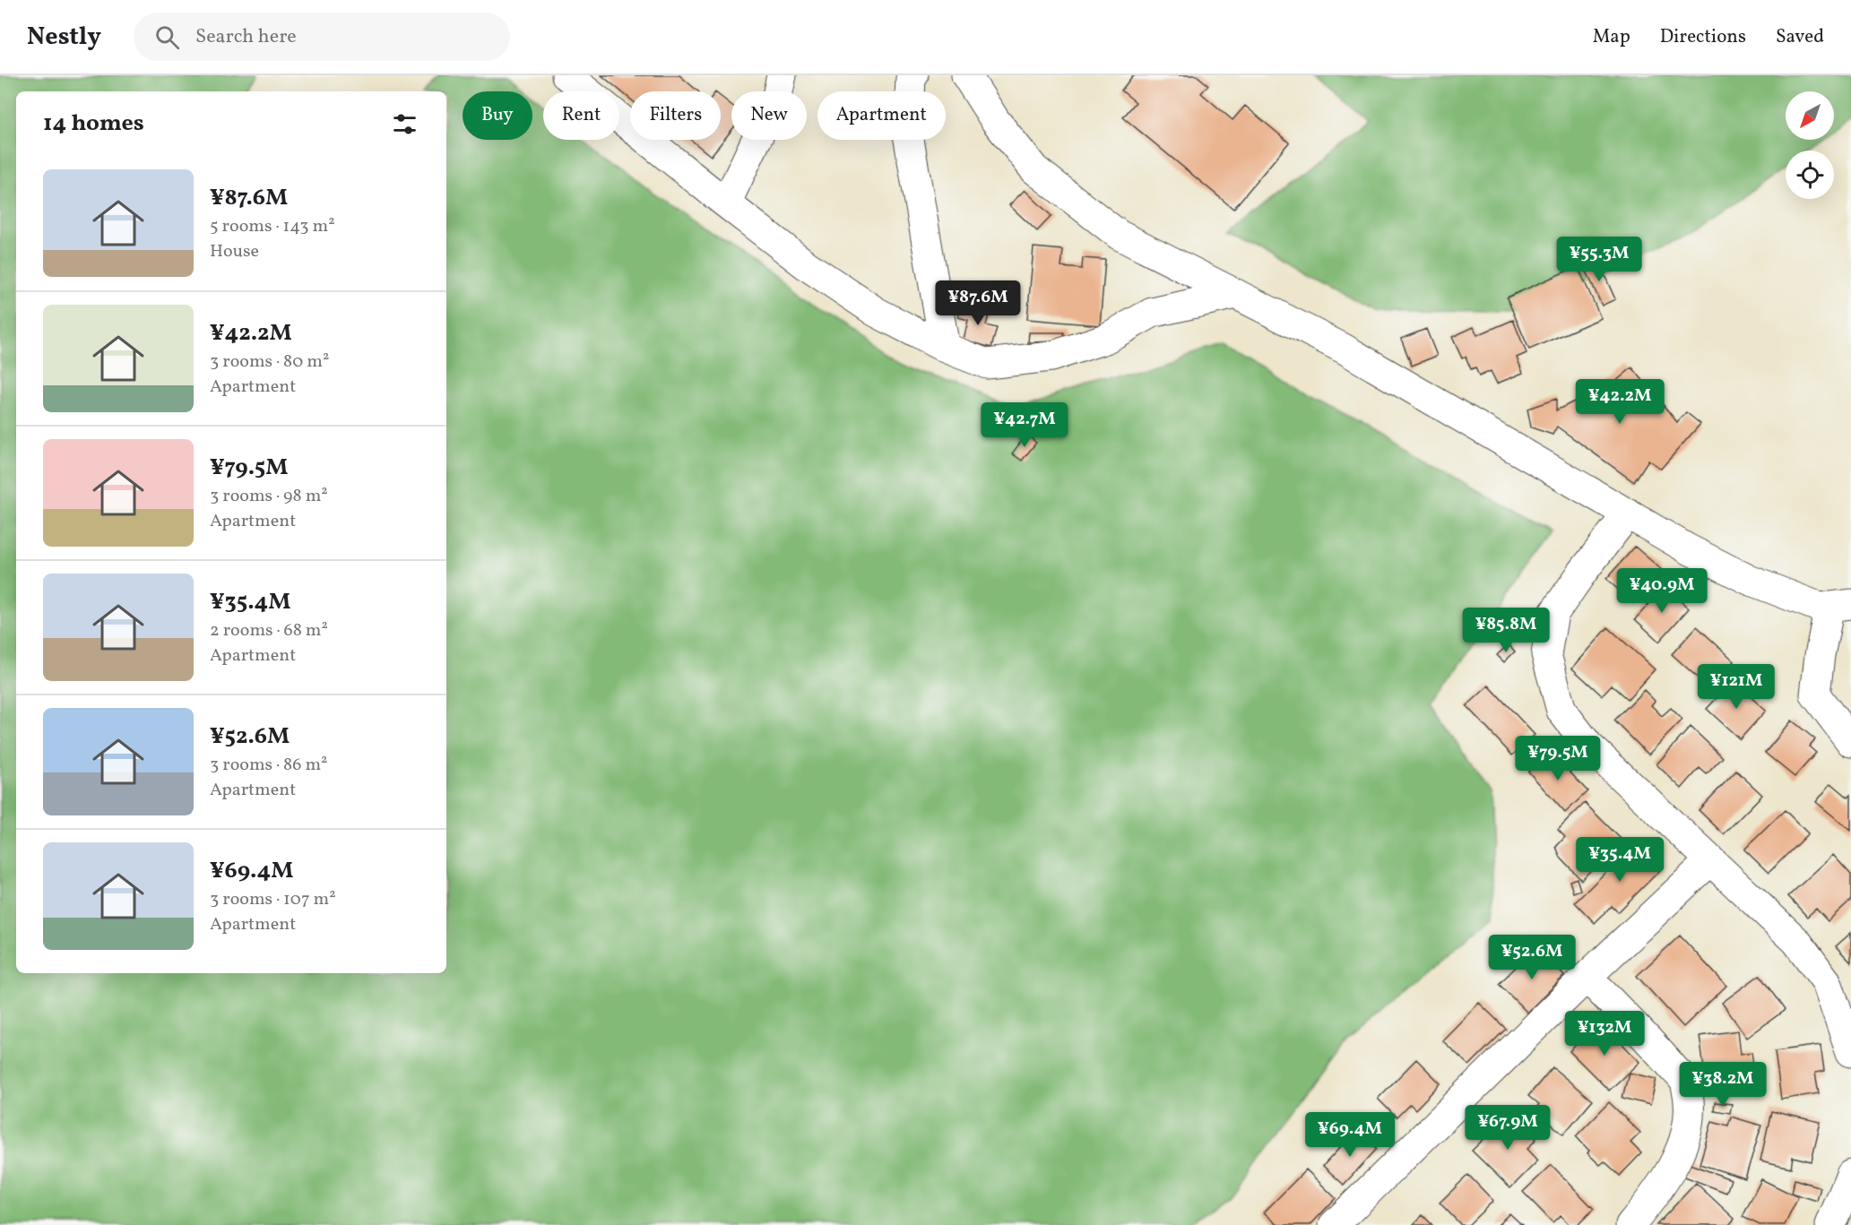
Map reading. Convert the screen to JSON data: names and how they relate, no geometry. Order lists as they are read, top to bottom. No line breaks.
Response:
{"north":"bottom left","page":{"header":"Nestly","search":"Search here","nav":["Map","Directions","Saved"],"chip":["Buy","Rent","Filters","New","Apartment"],"heading":"14 homes","list":[{"name":"¥87.6M","note":"5 rooms · 143 m² · House"},{"name":"¥42.2M","note":"3 rooms · 80 m² · Apartment"},{"name":"¥79.5M","note":"3 rooms · 98 m² · Apartment"},{"name":"¥35.4M","note":"2 rooms · 68 m² · Apartment"},{"name":"¥52.6M","note":"3 rooms · 86 m² · Apartment"},{"name":"¥69.4M","note":"3 rooms · 107 m² · Apartment"}],"price":["¥55.3M","¥87.6M","¥42.2M","¥42.7M","¥40.9M","¥85.8M","¥121M","¥79.5M","¥35.4M","¥52.6M","¥132M","¥38.2M","¥67.9M","¥69.4M"]}}
